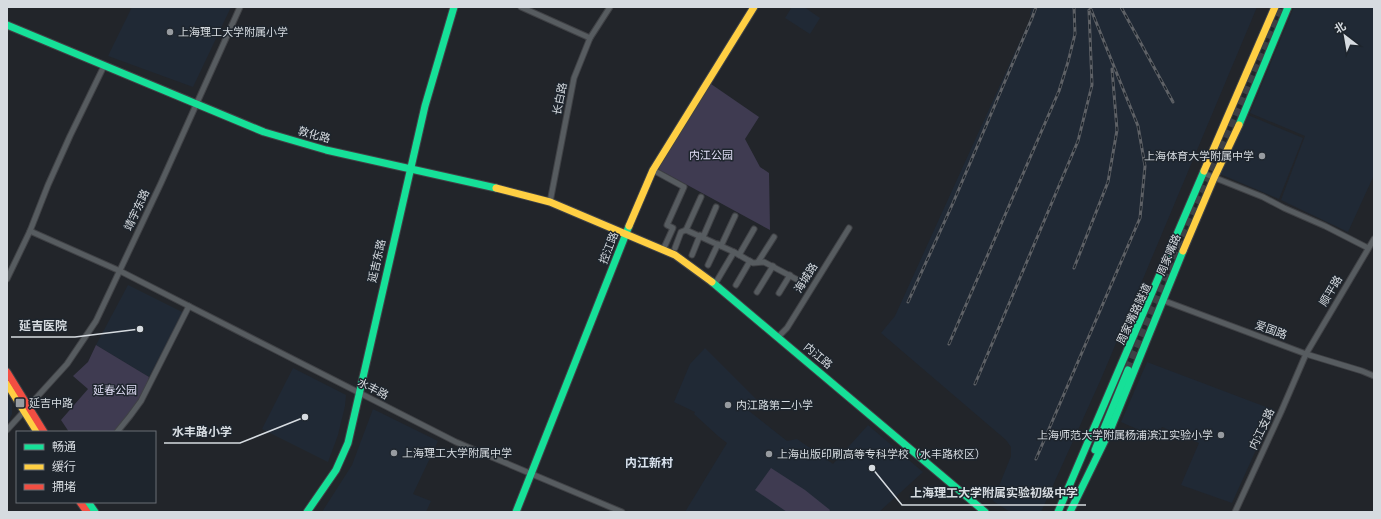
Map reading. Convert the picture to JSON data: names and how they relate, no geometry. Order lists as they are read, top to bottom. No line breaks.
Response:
{"streets":{"main road":["敦化路","控江路","周家嘴路","延吉东路","周家嘴路隧道","内江路"],"street":["长白路","靖宇东路","海城路","顺平路","爱国路","水丰路","内江支路"]},"crossings":[["长白路","敦化路"],["敦化路","靖宇东路"],["敦化路","控江路"],["敦化路","延吉东路"],["敦化路","内江路"],["靖宇东路","水丰路"],["控江路","内江路"],["控江路","水丰路"],["周家嘴路","周家嘴路隧道"],["周家嘴路","爱国路"],["延吉东路","水丰路"],["海城路","内江路"],["顺平路","爱国路"],["顺平路","内江支路"],["爱国路","内江支路"]],"districts":["内江新村"],"parks":["内江公园","延春公园"],"places":{"other":["上海理工大学附属小学","上海体育大学附属中学","延吉医院","内江路第二小学","水丰路小学","上海师范大学附属杨浦滨江实验小学","上海理工大学附属中学","上海出版印刷高等专科学校（水丰路校区）","上海理工大学附属实验初级中学"],"transit":["延吉中路"]},"legend":["畅通","缓行","拥堵"],"north":"top left"}
